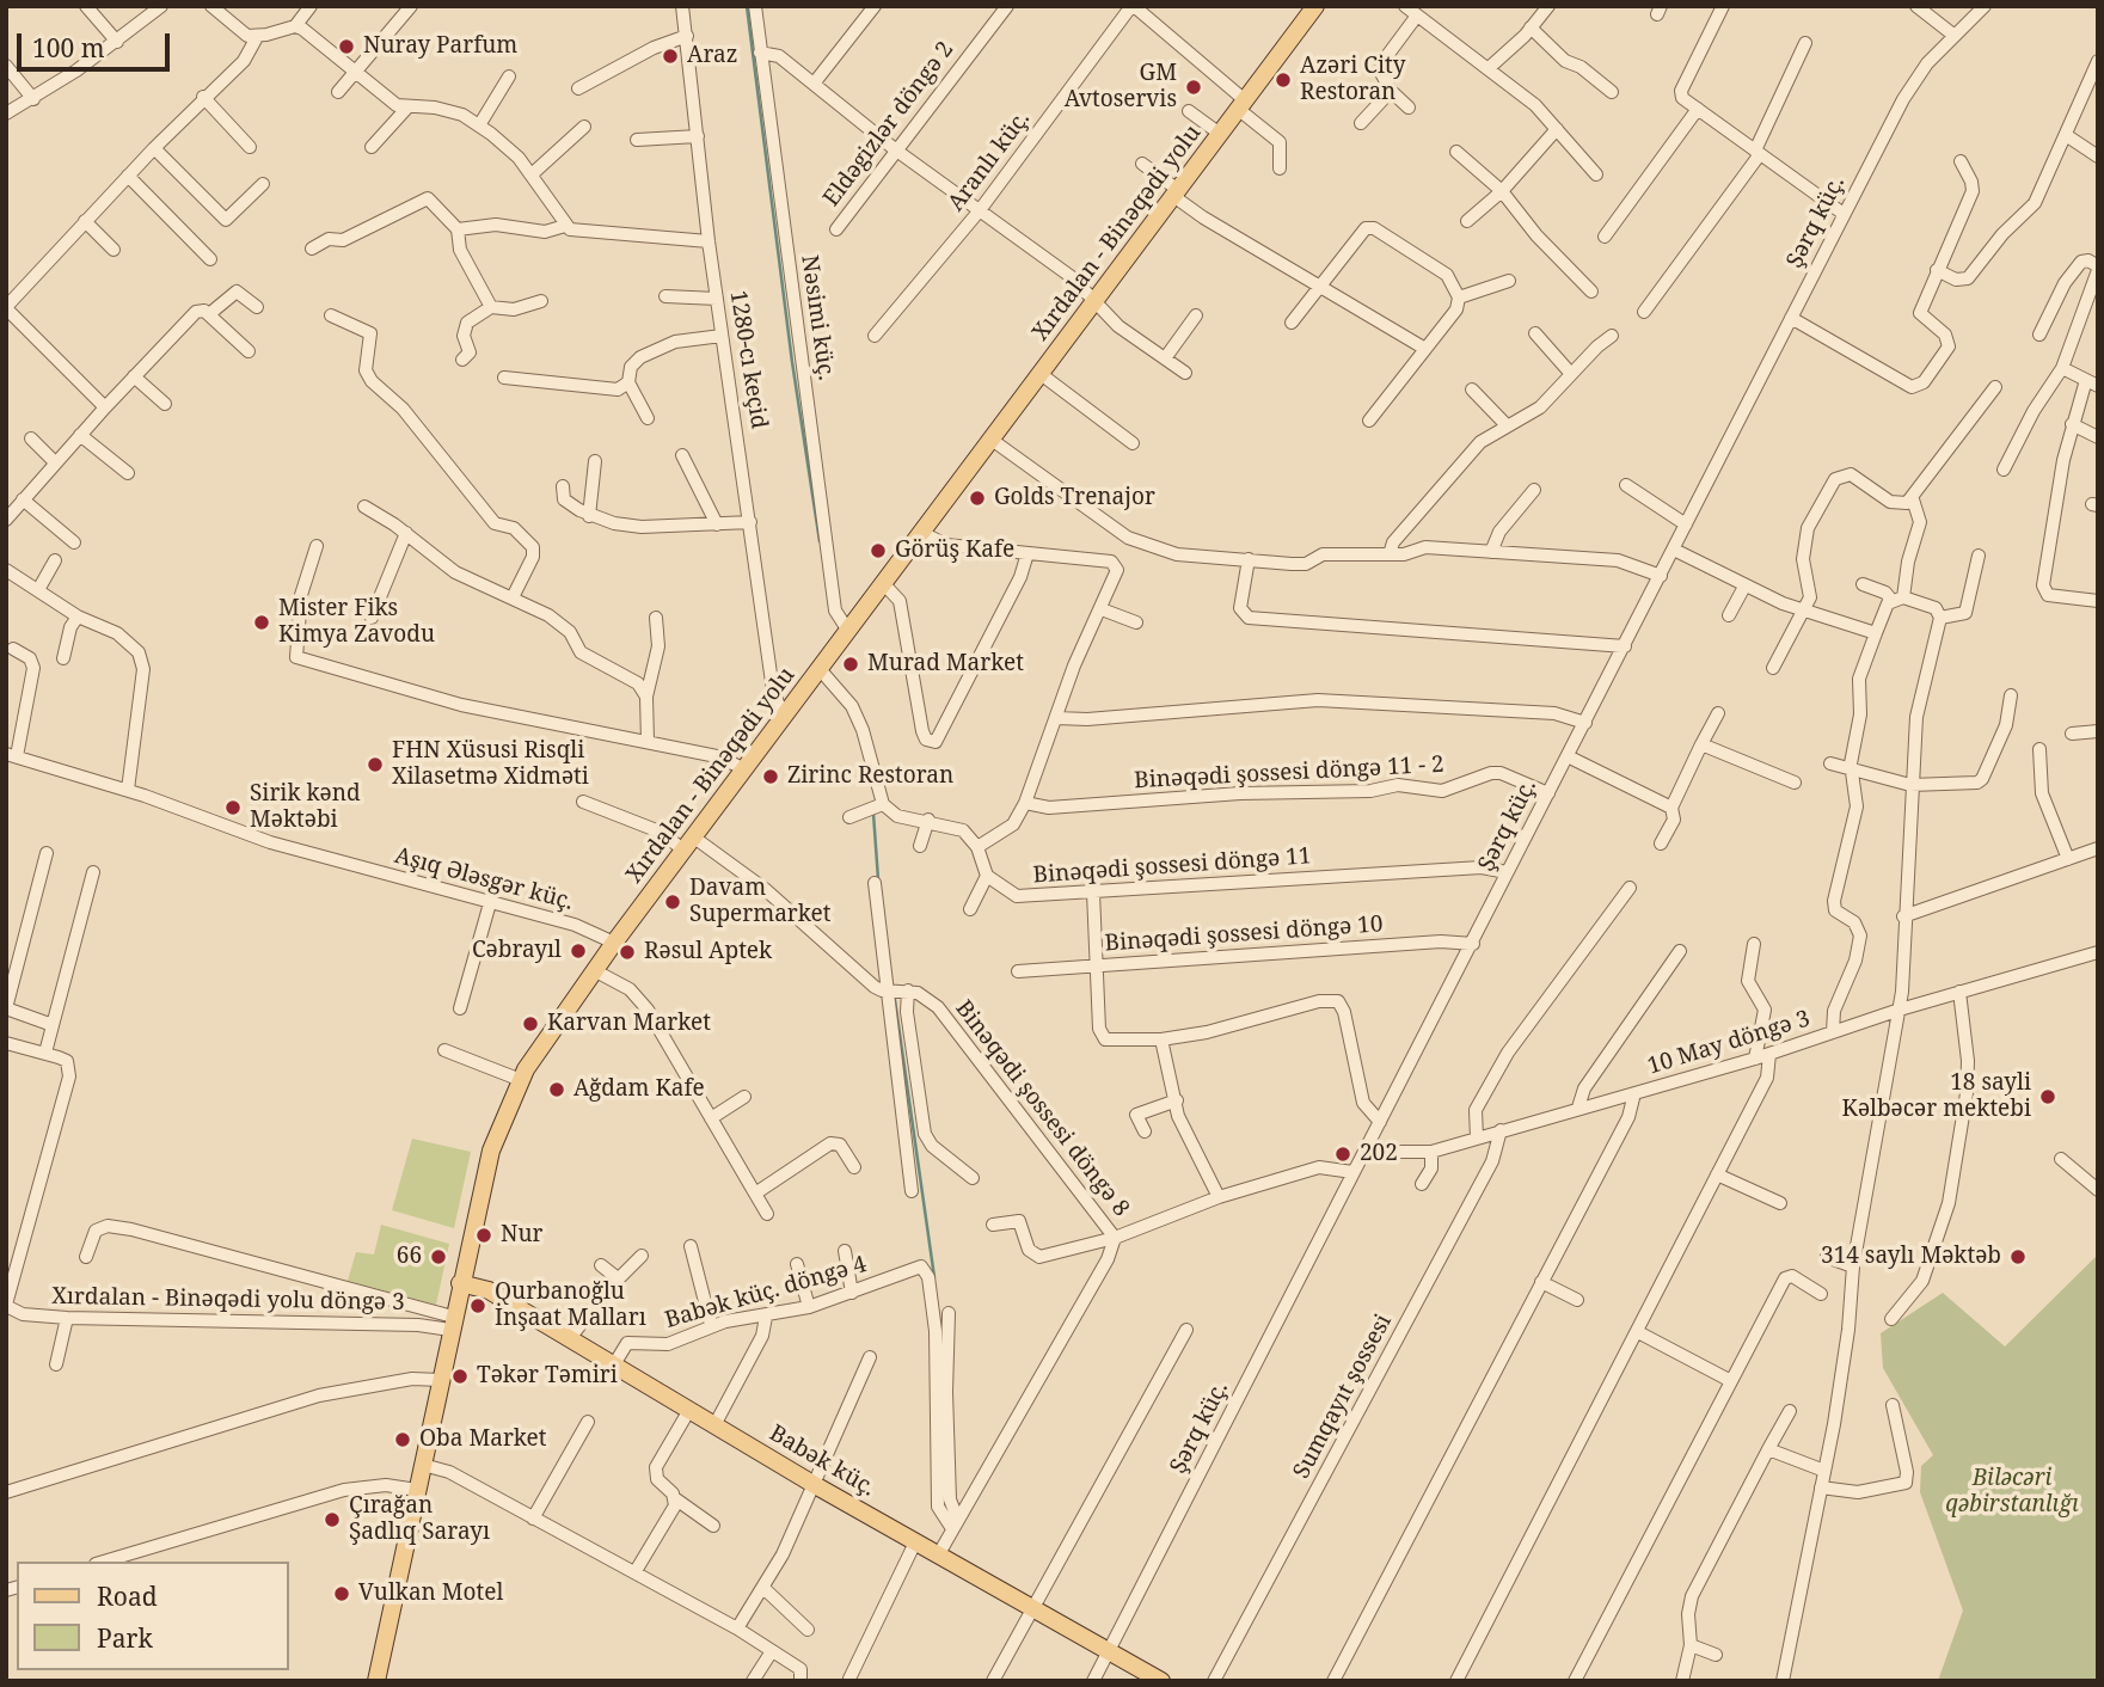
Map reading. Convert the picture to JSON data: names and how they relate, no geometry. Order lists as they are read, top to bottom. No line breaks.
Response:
{"streets":{"main road":["Xırdalan - Binəqədi yolu","Babək küç."],"street":["Eldəgizlər döngə 2","Aranlı küç.","Şərq küç.","Nəsimi küç.","1280-cı keçid","Binəqədi şossesi döngə 11 - 2","Binəqədi şossesi döngə 11","Aşıq Ələsgər küç.","Binəqədi şossesi döngə 10","10 May döngə 3","Binəqədi şossesi döngə 8","Babək küç. döngə 4","Xırdalan - Binəqədi yolu döngə 3","Sumqayıt şossesi"]},"crossings":[["Şərq küç.","Binəqədi şossesi döngə 11 - 2"],["Şərq küç.","Binəqədi şossesi döngə 11"],["Şərq küç.","Binəqədi şossesi döngə 10"],["Şərq küç.","10 May döngə 3"],["Şərq küç.","Binəqədi şossesi döngə 8"],["Şərq küç.","Babək küç."],["Xırdalan - Binəqədi yolu","Nəsimi küç."],["Xırdalan - Binəqədi yolu","1280-cı keçid"],["Xırdalan - Binəqədi yolu","Aşıq Ələsgər küç."],["Xırdalan - Binəqədi yolu","Binəqədi şossesi döngə 8"],["Xırdalan - Binəqədi yolu","Xırdalan - Binəqədi yolu döngə 3"],["Xırdalan - Binəqədi yolu","Babək küç."],["10 May döngə 3","Sumqayıt şossesi"],["Babək küç. döngə 4","Babək küç."]],"parks":["Biləcəri qəbirstanlığı"],"places":["Nuray Parfum","Araz","Azəri City Restoran","GM Avtoservis","Golds Trenajor","Görüş Kafe","Mister Fiks Kimya Zavodu","Murad Market","FHN Xüsusi Risqli Xilasetmə Xidməti","Zirinc Restoran","Sirik kənd Məktəbi","Davam Supermarket","Cəbrayıl","Rəsul Aptek","Karvan Market","Ağdam Kafe","18 sayli Kəlbəcər mektebi","202","Nur","66","314 saylı Məktəb","Qurbanoğlu İnşaat Malları","Təkər Təmiri","Oba Market","Çırağan Şadlıq Sarayı","Vulkan Motel"],"legend":["Road","Park"],"scale_bar":"100 m"}
